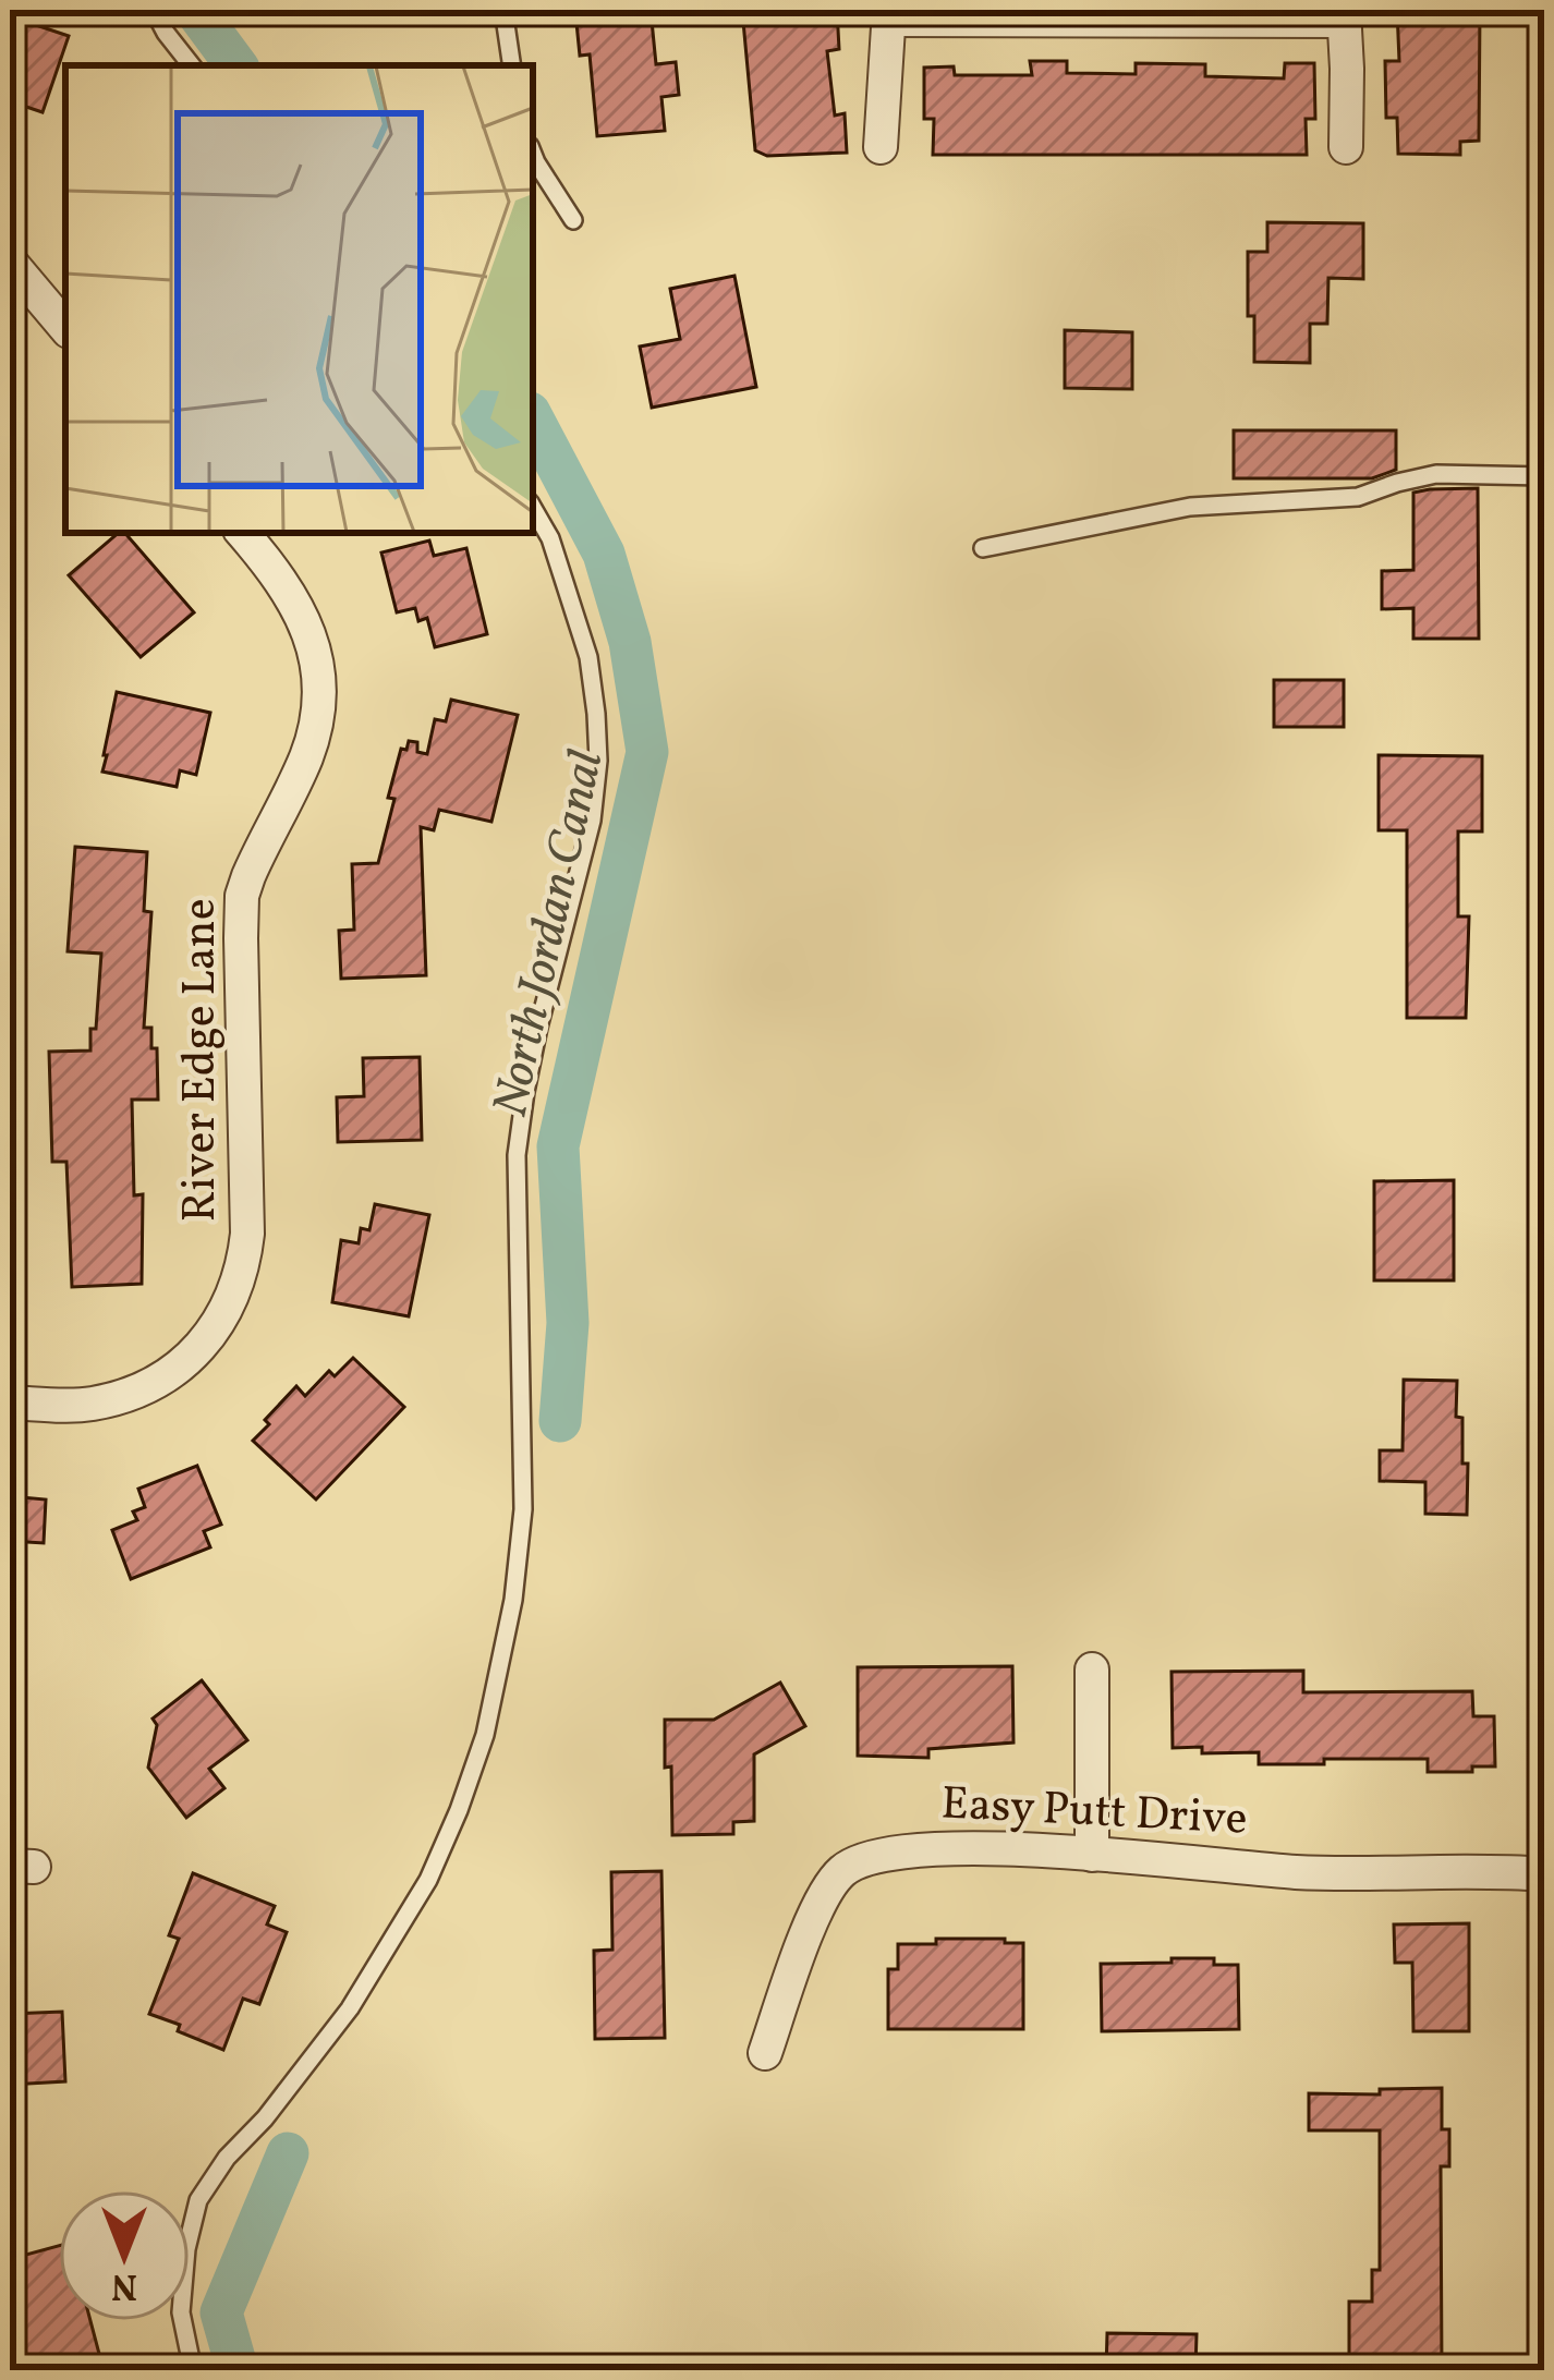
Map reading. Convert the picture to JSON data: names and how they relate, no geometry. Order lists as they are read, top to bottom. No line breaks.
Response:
{"streets":{"street":["River Edge Lane","Easy Putt Drive"]},"water":["North Jordan Canal"],"north":"bottom"}
